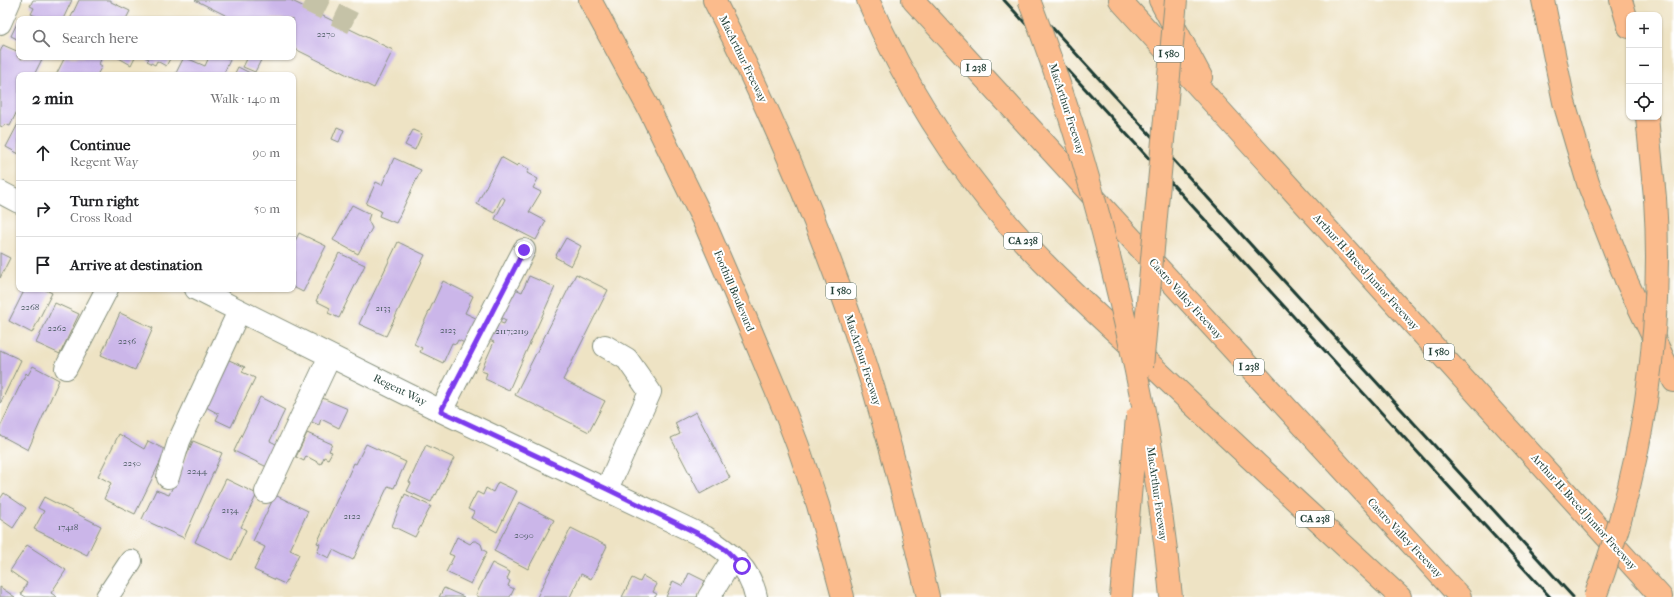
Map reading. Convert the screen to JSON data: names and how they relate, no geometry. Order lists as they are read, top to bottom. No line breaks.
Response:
{"streets":{"main road":["I 580","MacArthur Freeway","I 238","CA 238","Arthur H. Breed Junior Freeway","Foothill Boulevard","Castro Valley Freeway"],"street":["Regent Way"]},"house_numbers":["2270","2268","2133","2262","2123","2117;2119","2256","2250","2244","2134","2122","17418","2090"],"page":{"map_buttons":["+","−"],"search":"Search here","heading":["2 min","Walk · 140 m"],"list":[["Continue","Regent Way","90 m"],["Turn right","Cross Road","50 m"],"Arrive at destination"]}}
